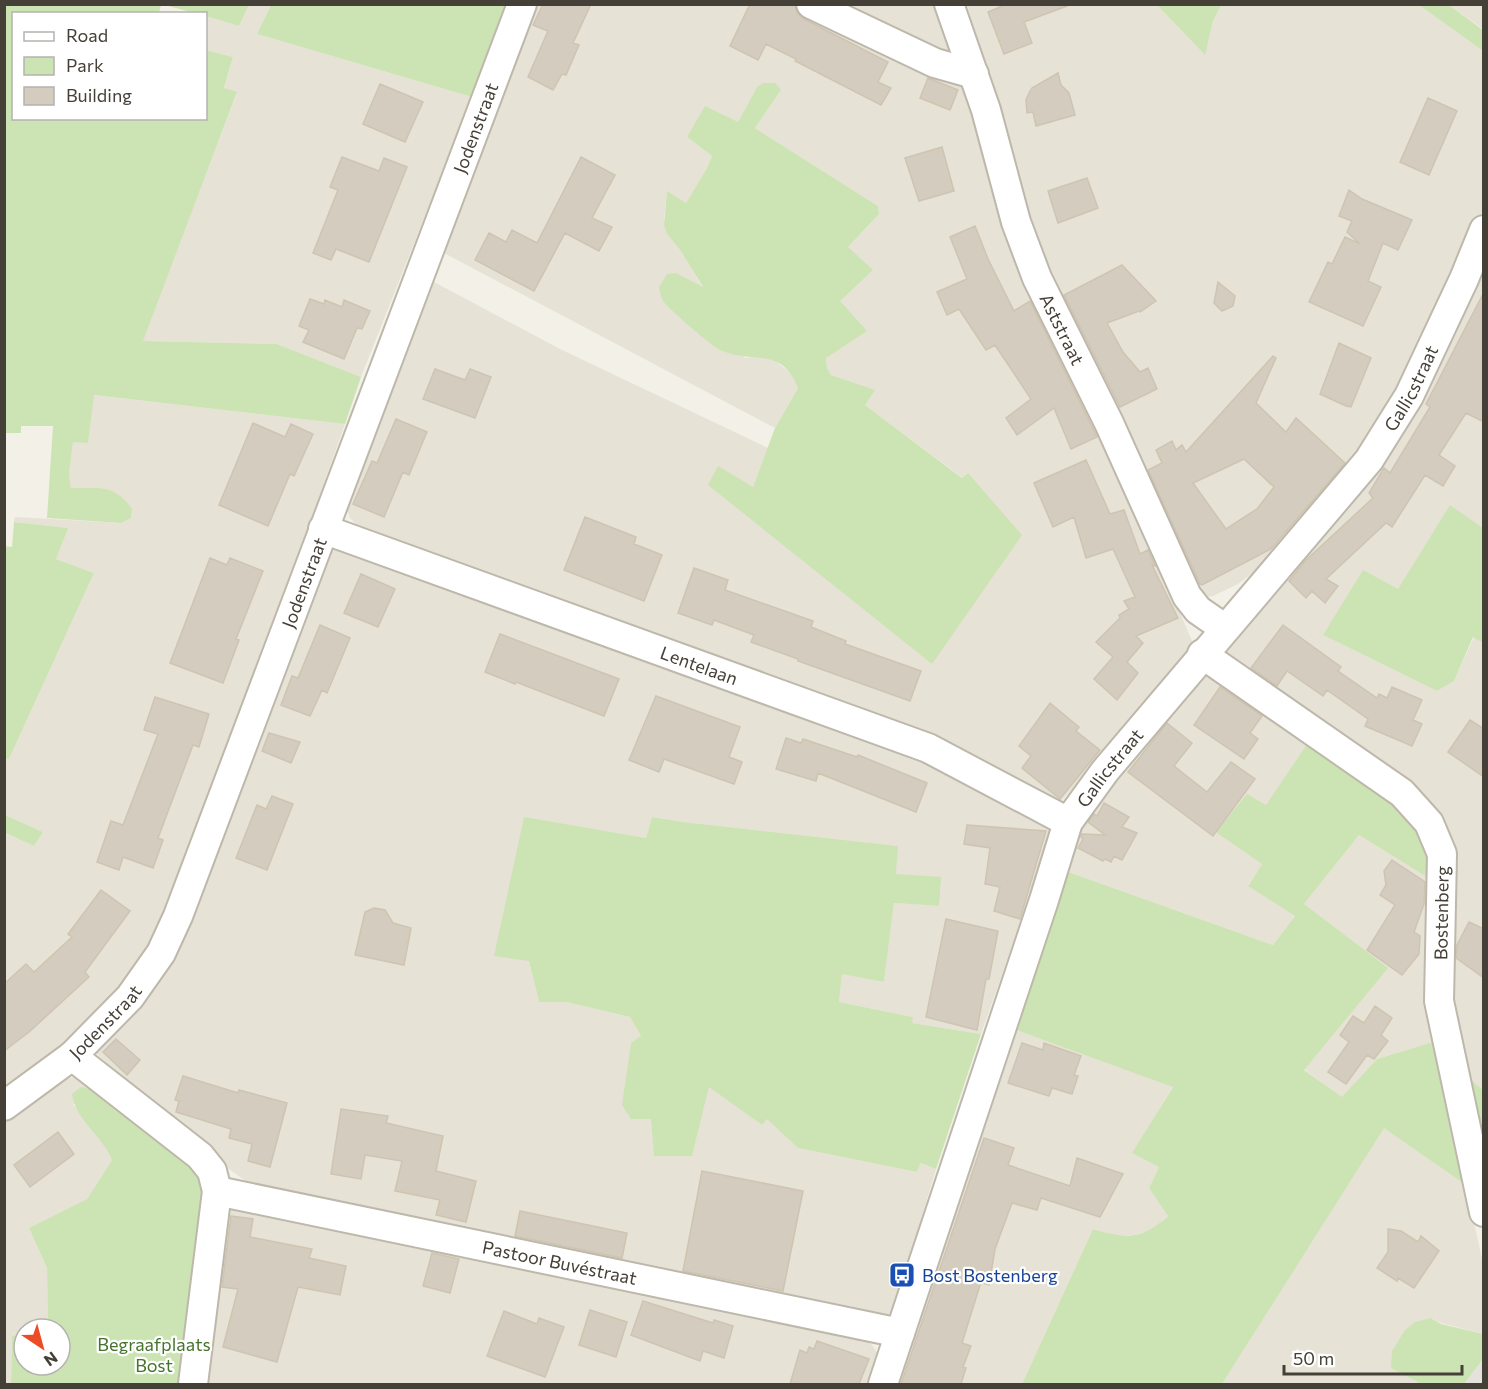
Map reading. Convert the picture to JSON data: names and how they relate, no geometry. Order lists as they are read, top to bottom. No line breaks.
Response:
{"streets":{"street":["Jodenstraat","Aststraat","Gallicstraat","Lentelaan","Bostenberg","Pastoor Buvéstraat"]},"crossings":[["Jodenstraat","Lentelaan"],["Aststraat","Gallicstraat"],["Gallicstraat","Lentelaan"],["Gallicstraat","Bostenberg"],["Gallicstraat","Pastoor Buvéstraat"]],"parks":["Begraafplaats Bost"],"places":{"bus stop":["Bost Bostenberg"]},"legend":["Road","Park","Building"],"scale_bar":"50 m","north":"bottom right"}
